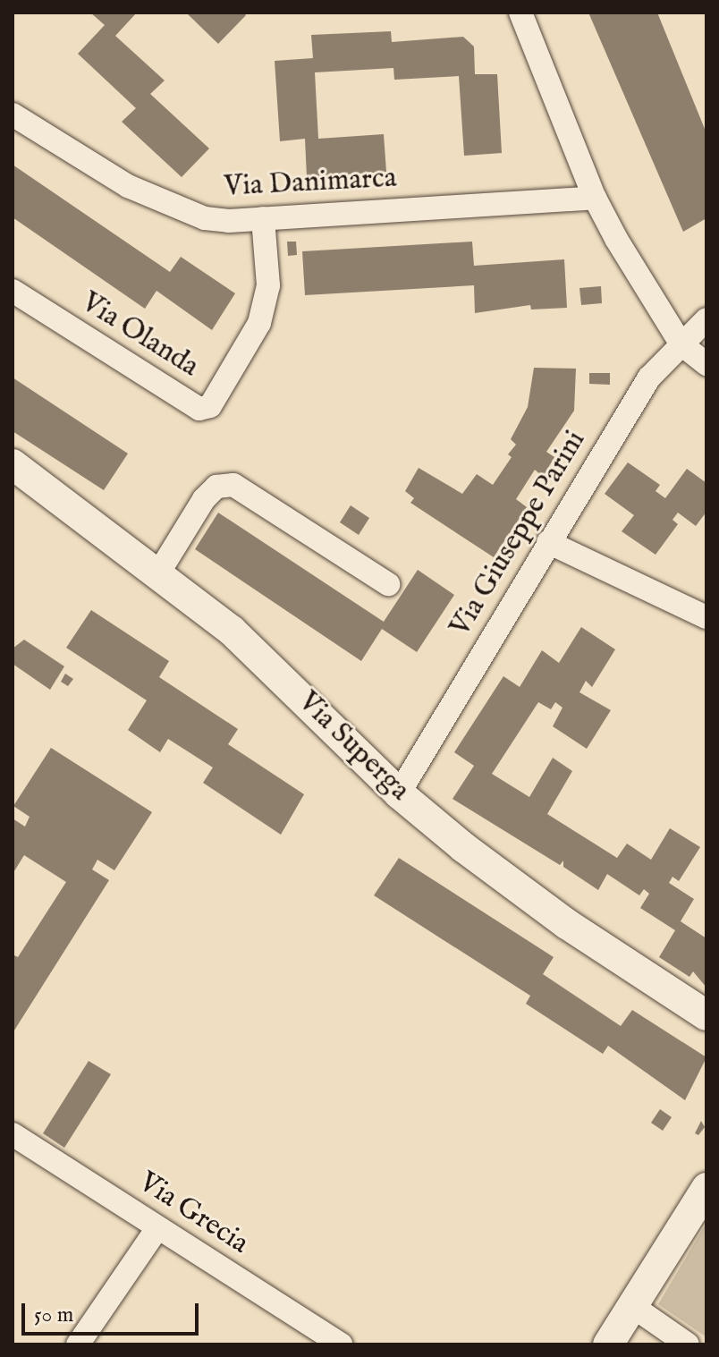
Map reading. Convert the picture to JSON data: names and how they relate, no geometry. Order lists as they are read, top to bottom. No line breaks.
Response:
{"streets":{"street":["Via Danimarca","Via Olanda","Via Giuseppe Parini","Via Superga","Via Grecia"]},"crossings":[["Via Danimarca","Via Olanda"],["Via Giuseppe Parini","Via Superga"]],"scale_bar":"50 m"}
